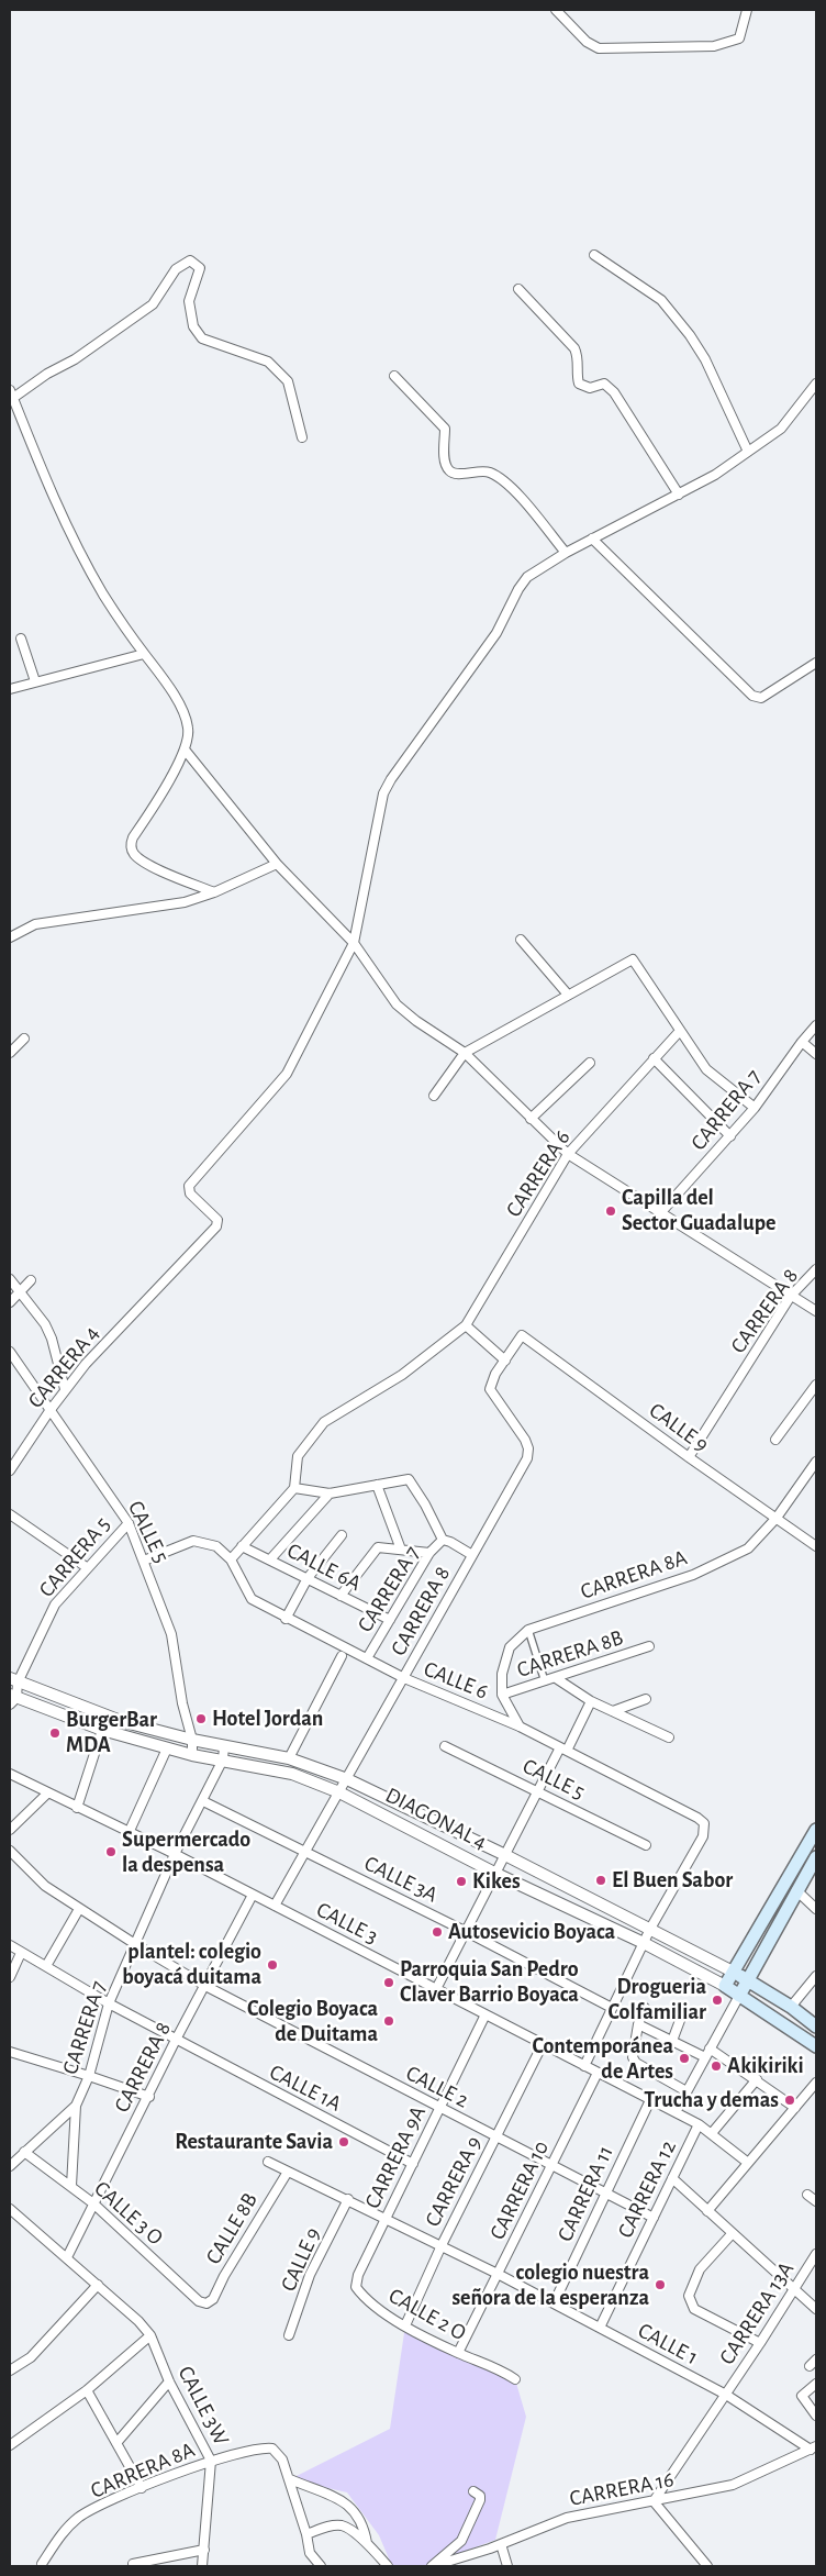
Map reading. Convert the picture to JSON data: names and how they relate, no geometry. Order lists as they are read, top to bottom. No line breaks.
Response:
{"streets":{"main road":["DIAGONAL 4"],"street":["CARRERA 7","CARRERA 6","CARRERA 8","CARRERA 4","CALLE 9","CALLE 5","CARRERA 5","CALLE 6A","CARRERA 8A","CARRERA 8B","CALLE 6","CALLE 3A","CALLE 3","CALLE 2","CALLE 1A","CARRERA 9A","CARRERA 9","CARRERA 12","CARRERA 10","CARRERA 11","CALLE 3 O","CALLE 8B","CARRERA 13A","CALLE 2 O","CALLE 1","CALLE 3W","CARRERA 16"]},"crossings":[["CARRERA 7","CALLE 6A"],["CARRERA 7","CALLE 6"],["CARRERA 7","DIAGONAL 4"],["CARRERA 7","CALLE 3A"],["CARRERA 7","CALLE 3"],["CARRERA 7","CALLE 1A"],["CARRERA 7","CALLE 3 O"],["CARRERA 8","CALLE 9"],["CARRERA 8","CALLE 6"],["CARRERA 8","DIAGONAL 4"],["CARRERA 8","CALLE 3A"],["CARRERA 8","CALLE 3"],["CARRERA 8","CALLE 2"],["CARRERA 8","CALLE 1A"],["CARRERA 8","CALLE 3 O"],["CARRERA 8","CALLE 3W"],["CARRERA 4","CALLE 5"],["CALLE 9","CARRERA 8A"],["CALLE 9","CALLE 1"],["CALLE 5","CARRERA 5"],["CALLE 5","CALLE 6"],["CALLE 5","DIAGONAL 4"],["CARRERA 5","DIAGONAL 4"],["CARRERA 8A","CARRERA 8B"],["CARRERA 8A","CALLE 3W"],["CALLE 6","DIAGONAL 4"],["CALLE 3","CARRERA 9A"],["CALLE 3","CARRERA 9"],["CALLE 3","CARRERA 12"],["CALLE 3","CARRERA 10"],["CALLE 3","CARRERA 11"],["CALLE 2","CARRERA 9A"],["CALLE 2","CARRERA 9"],["CALLE 2","CARRERA 12"],["CALLE 2","CARRERA 10"],["CALLE 2","CARRERA 11"],["CALLE 1A","CARRERA 9A"],["CARRERA 9A","CALLE 2 O"],["CARRERA 9A","CALLE 1"],["CARRERA 9","CALLE 2 O"],["CARRERA 9","CALLE 1"],["CARRERA 12","CALLE 1"],["CARRERA 10","CALLE 2 O"],["CARRERA 10","CALLE 1"],["CARRERA 11","CALLE 1"],["CALLE 3 O","CALLE 8B"],["CALLE 8B","CALLE 1"],["CARRERA 13A","CALLE 1"],["CARRERA 13A","CARRERA 16"],["CALLE 1","CARRERA 16"]],"places":["Capilla del Sector Guadalupe","Hotel Jordan","BurgerBar MDA","Supermercado la despensa","El Buen Sabor","Kikes","Autosevicio Boyaca","plantel: colegio boyacá duitama","Parroquia San Pedro Claver Barrio Boyaca","Drogueria Colfamiliar","Colegio Boyaca de Duitama","Contemporánea de Artes","Akikiriki","Trucha y demas","Restaurante Savia","colegio nuestra señora de la esperanza"]}
